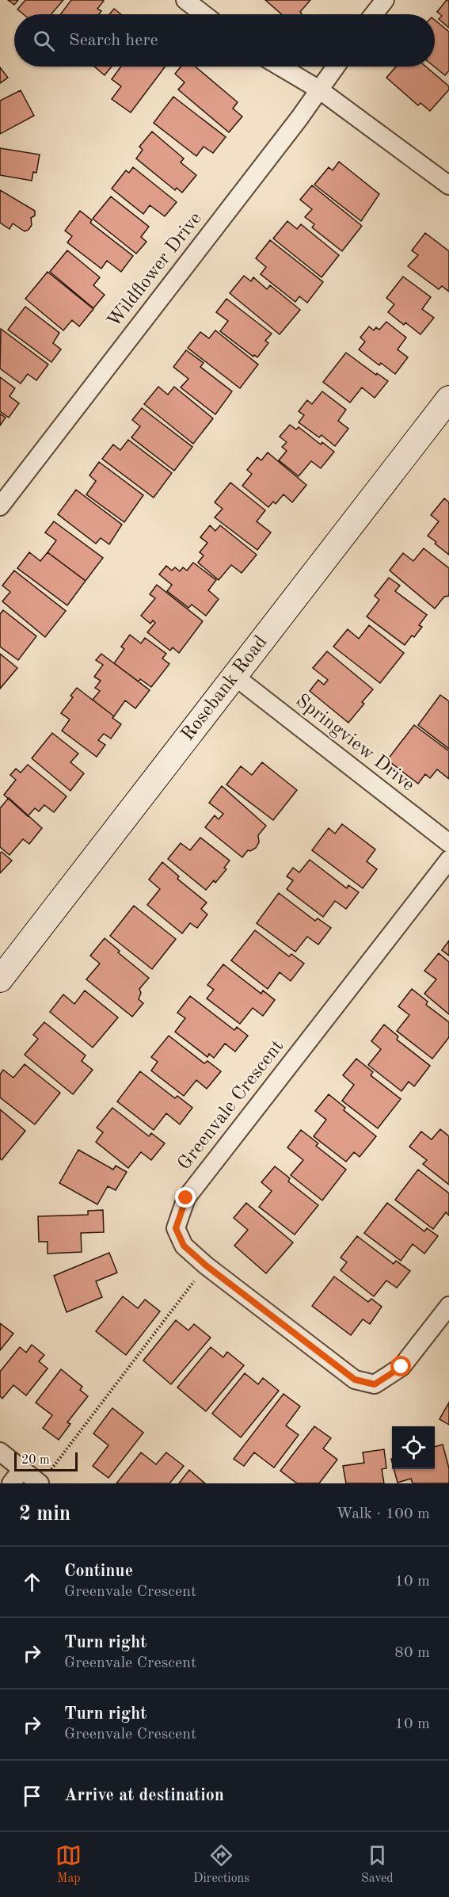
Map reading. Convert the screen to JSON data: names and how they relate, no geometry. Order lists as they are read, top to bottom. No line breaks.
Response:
{"streets":{"street":["Wildflower Drive","Rosebank Road","Springview Drive","Greenvale Crescent"]},"crossings":[["Rosebank Road","Springview Drive"]],"scale_bar":"20 m","page":{"search":"Search here","scale":"20 m","heading":["2 min","Walk · 100 m"],"list":[["Continue","Greenvale Crescent","10 m"],["Turn right","Greenvale Crescent","80 m"],["Turn right","Greenvale Crescent","10 m"],"Arrive at destination"],"nav":["Map","Directions","Saved"]}}
